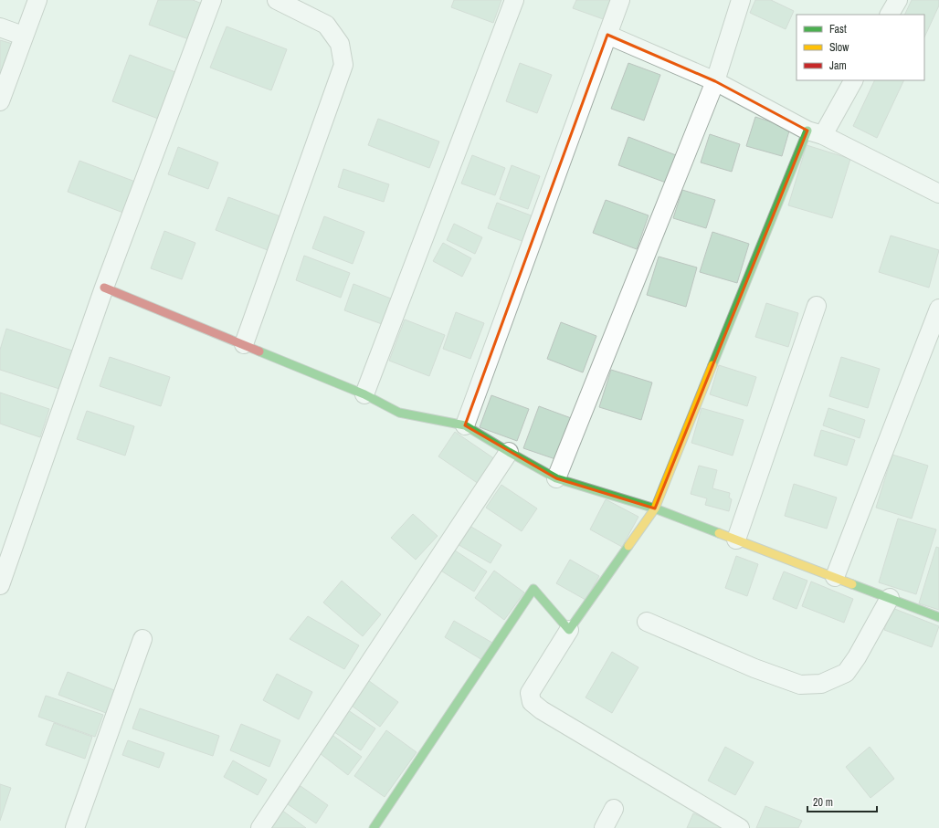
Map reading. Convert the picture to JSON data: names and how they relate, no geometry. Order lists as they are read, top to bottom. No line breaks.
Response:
{"legend":["Fast","Slow","Jam"],"scale_bar":"20 m"}
